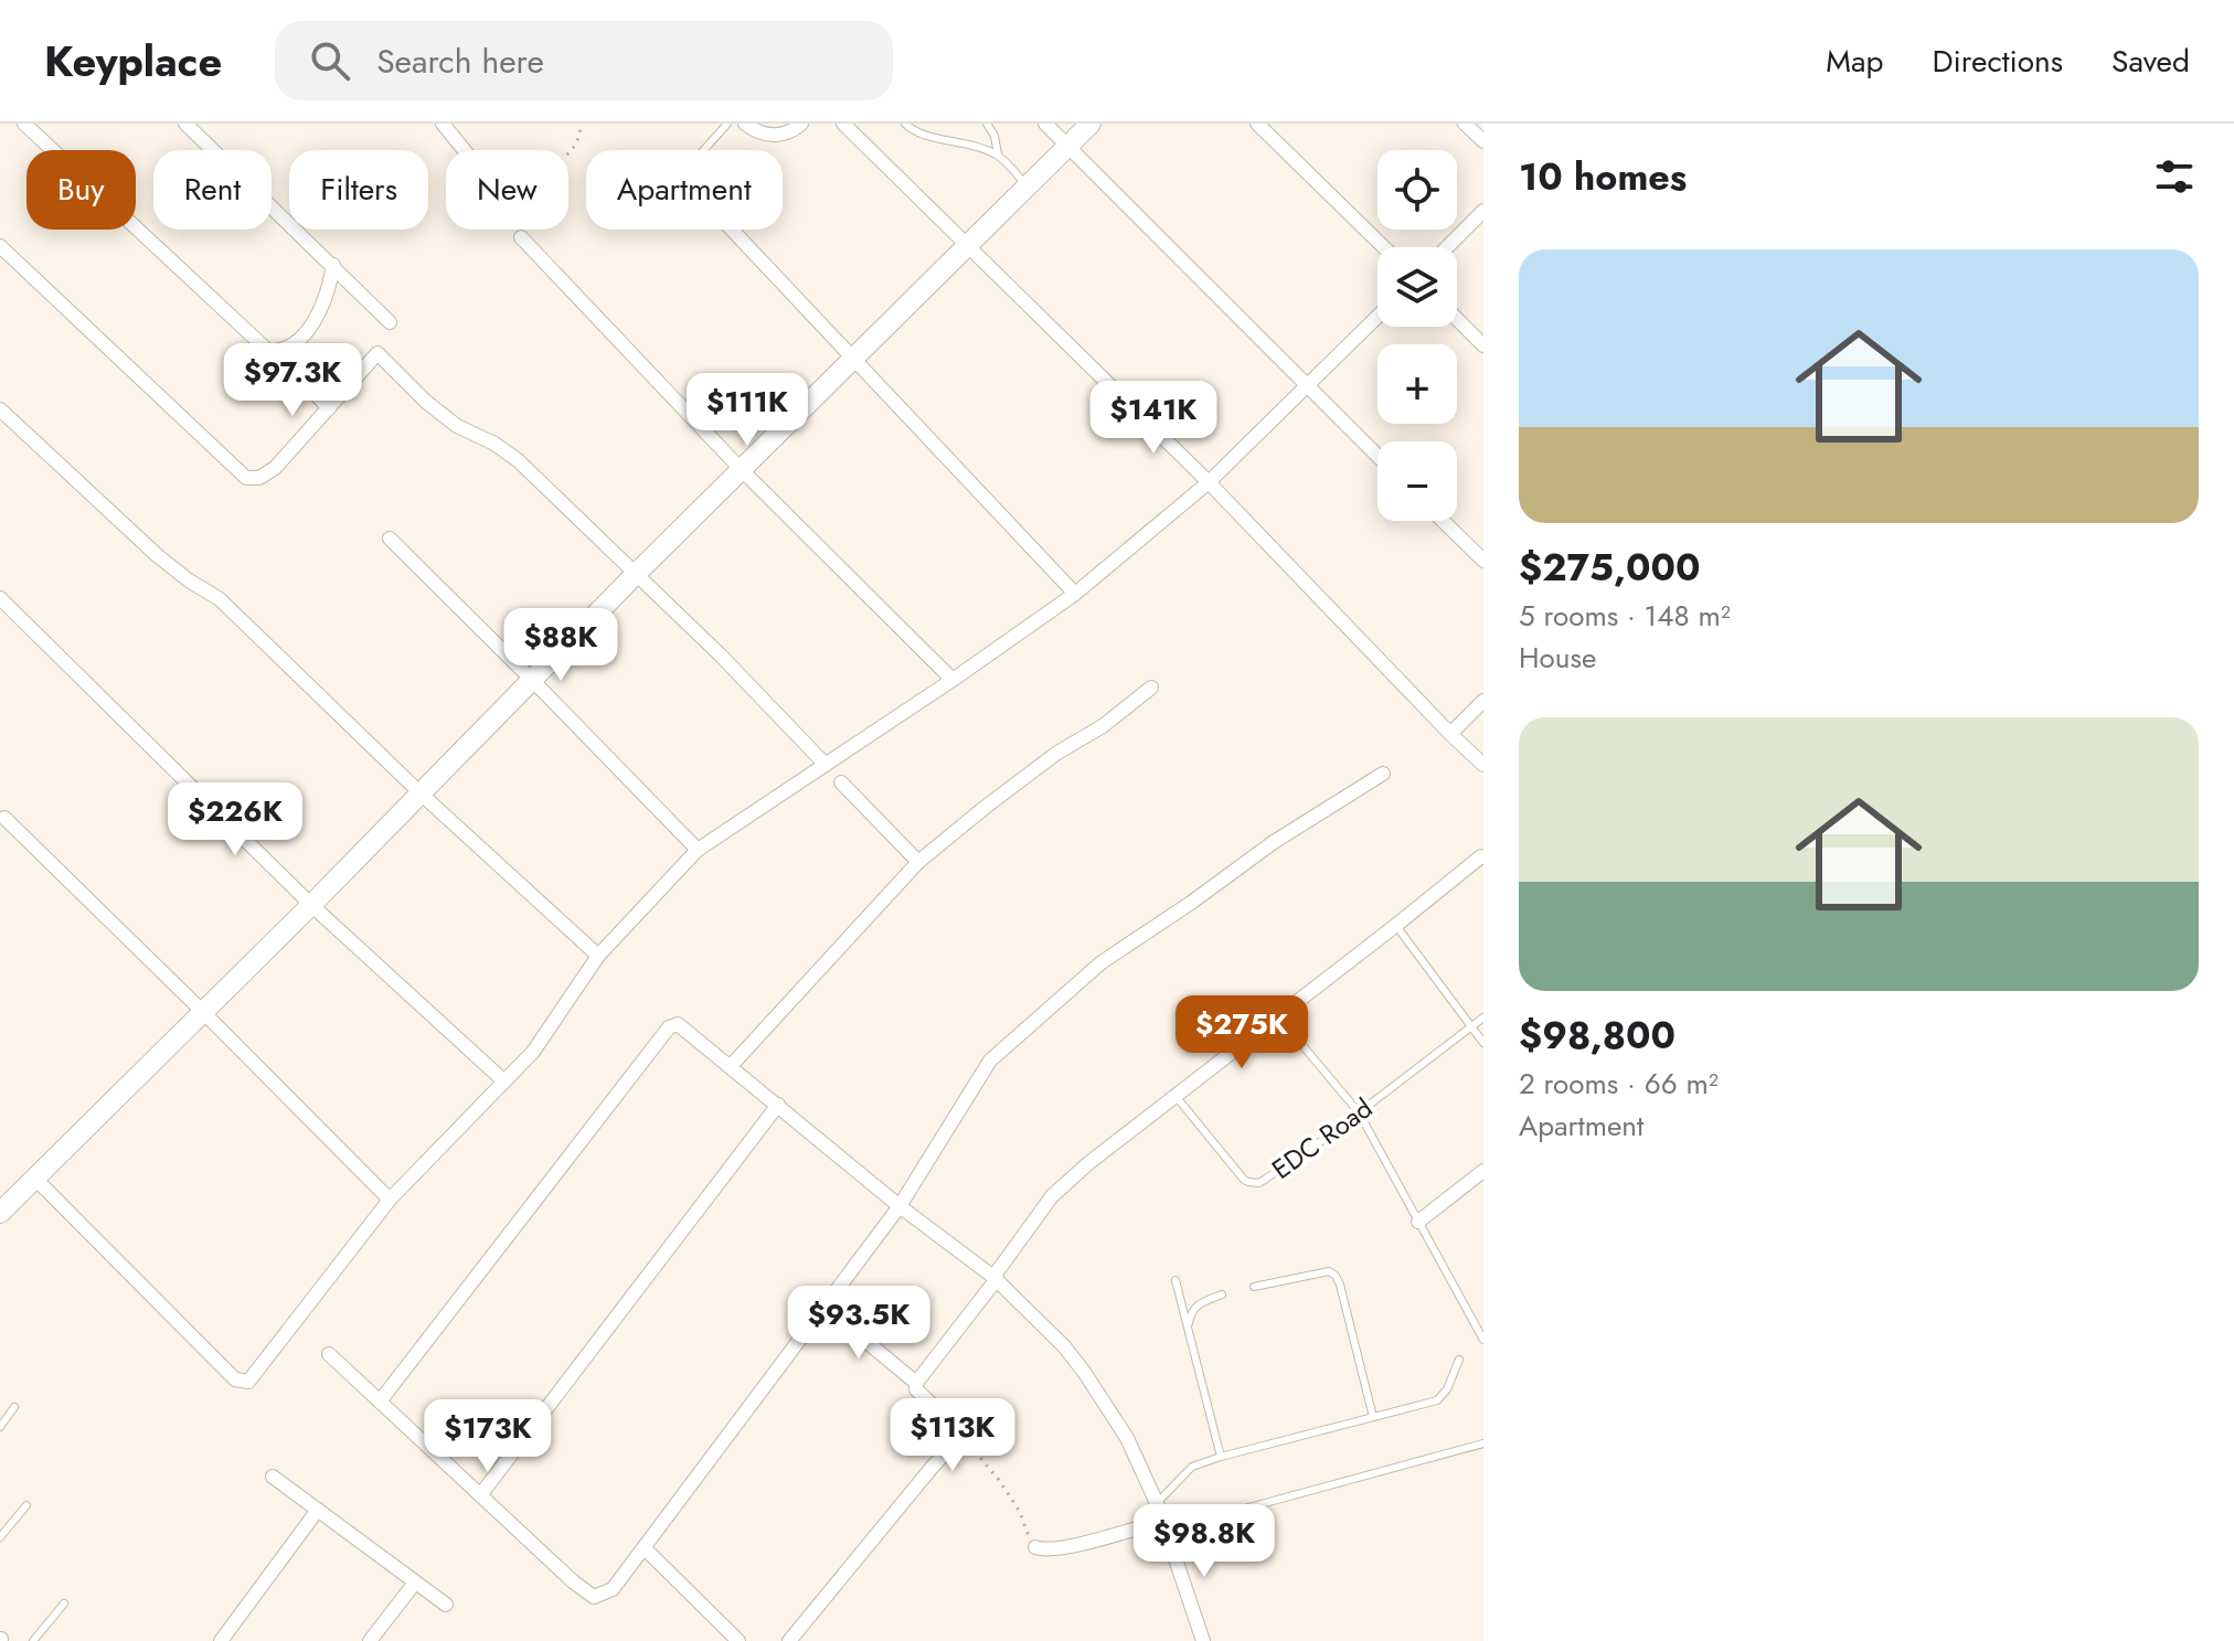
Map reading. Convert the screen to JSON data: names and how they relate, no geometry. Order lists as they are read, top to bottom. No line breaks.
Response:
{"streets":{"lane":["EDC Road"]},"page":{"header":"Keyplace","search":"Search here","nav":["Map","Directions","Saved"],"heading":"10 homes","map_buttons":["+","−"],"chip":["Buy","Rent","Filters","New","Apartment"],"list":[{"name":"$275,000","note":"5 rooms · 148 m² · House"},{"name":"$98,800","note":"2 rooms · 66 m² · Apartment"}],"price":["$97.3K","$111K","$141K","$88K","$226K","$275K","$93.5K","$113K","$173K","$98.8K"]}}
